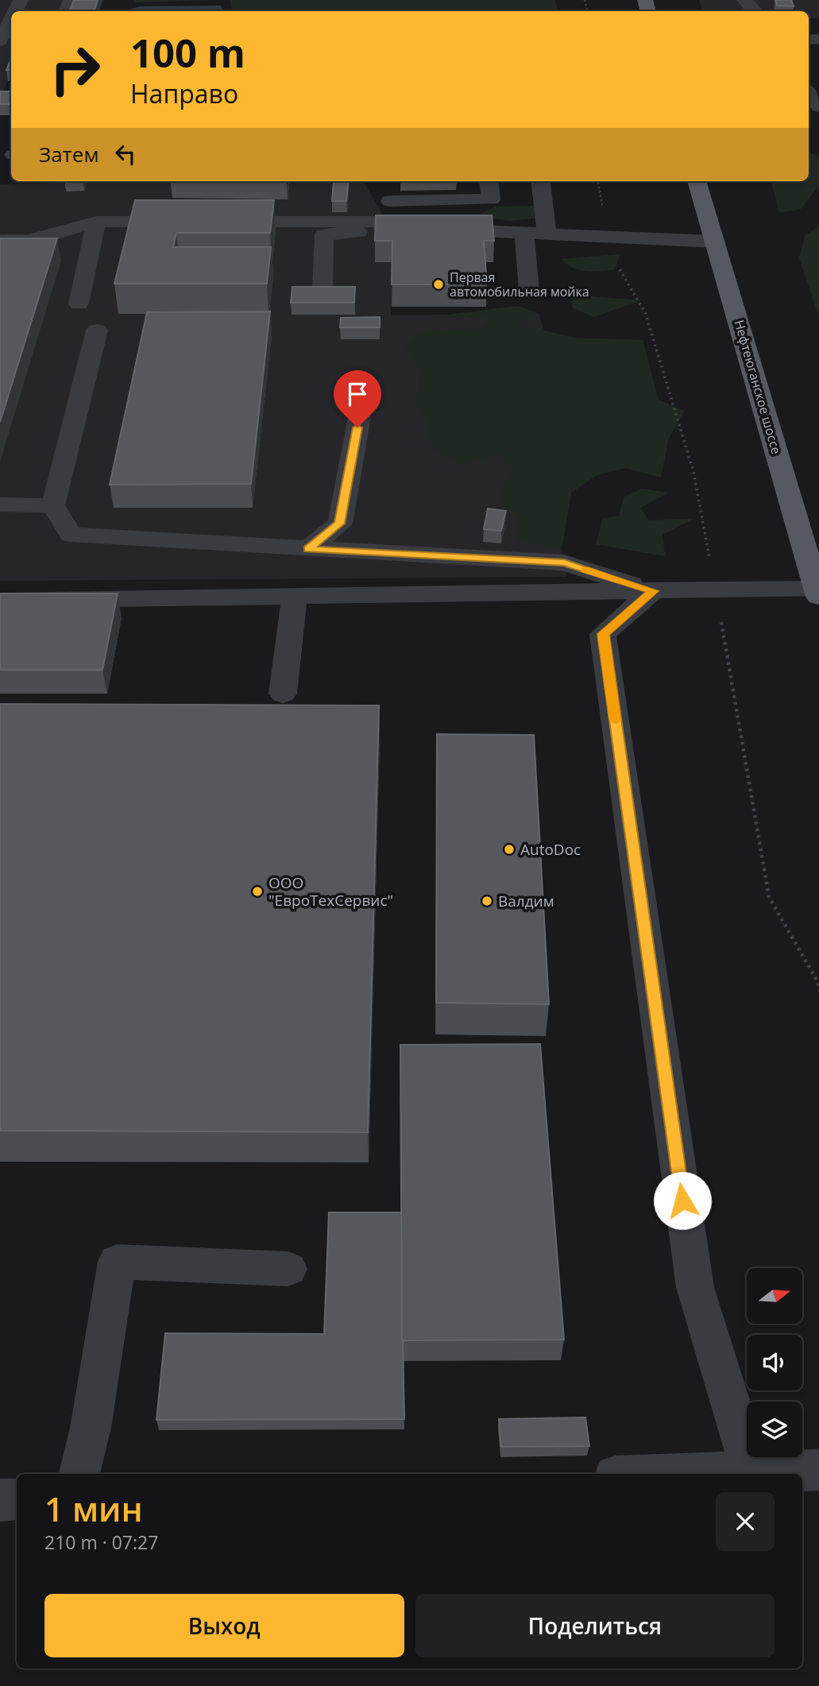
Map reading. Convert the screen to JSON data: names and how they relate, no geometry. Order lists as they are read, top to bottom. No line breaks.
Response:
{"streets":{"main road":["Нефтеюганское шоссе"]},"places":["Первая автомобильная мойка","AutoDoc","ООО \"ЕвроТехСервис\"","Валдим"],"north":"right","page":{"turn":["100 m","Направо"],"then":"Затем","heading":["1 мин","210 m · 07:27"],"buttons":["Выход","Поделиться"]}}
